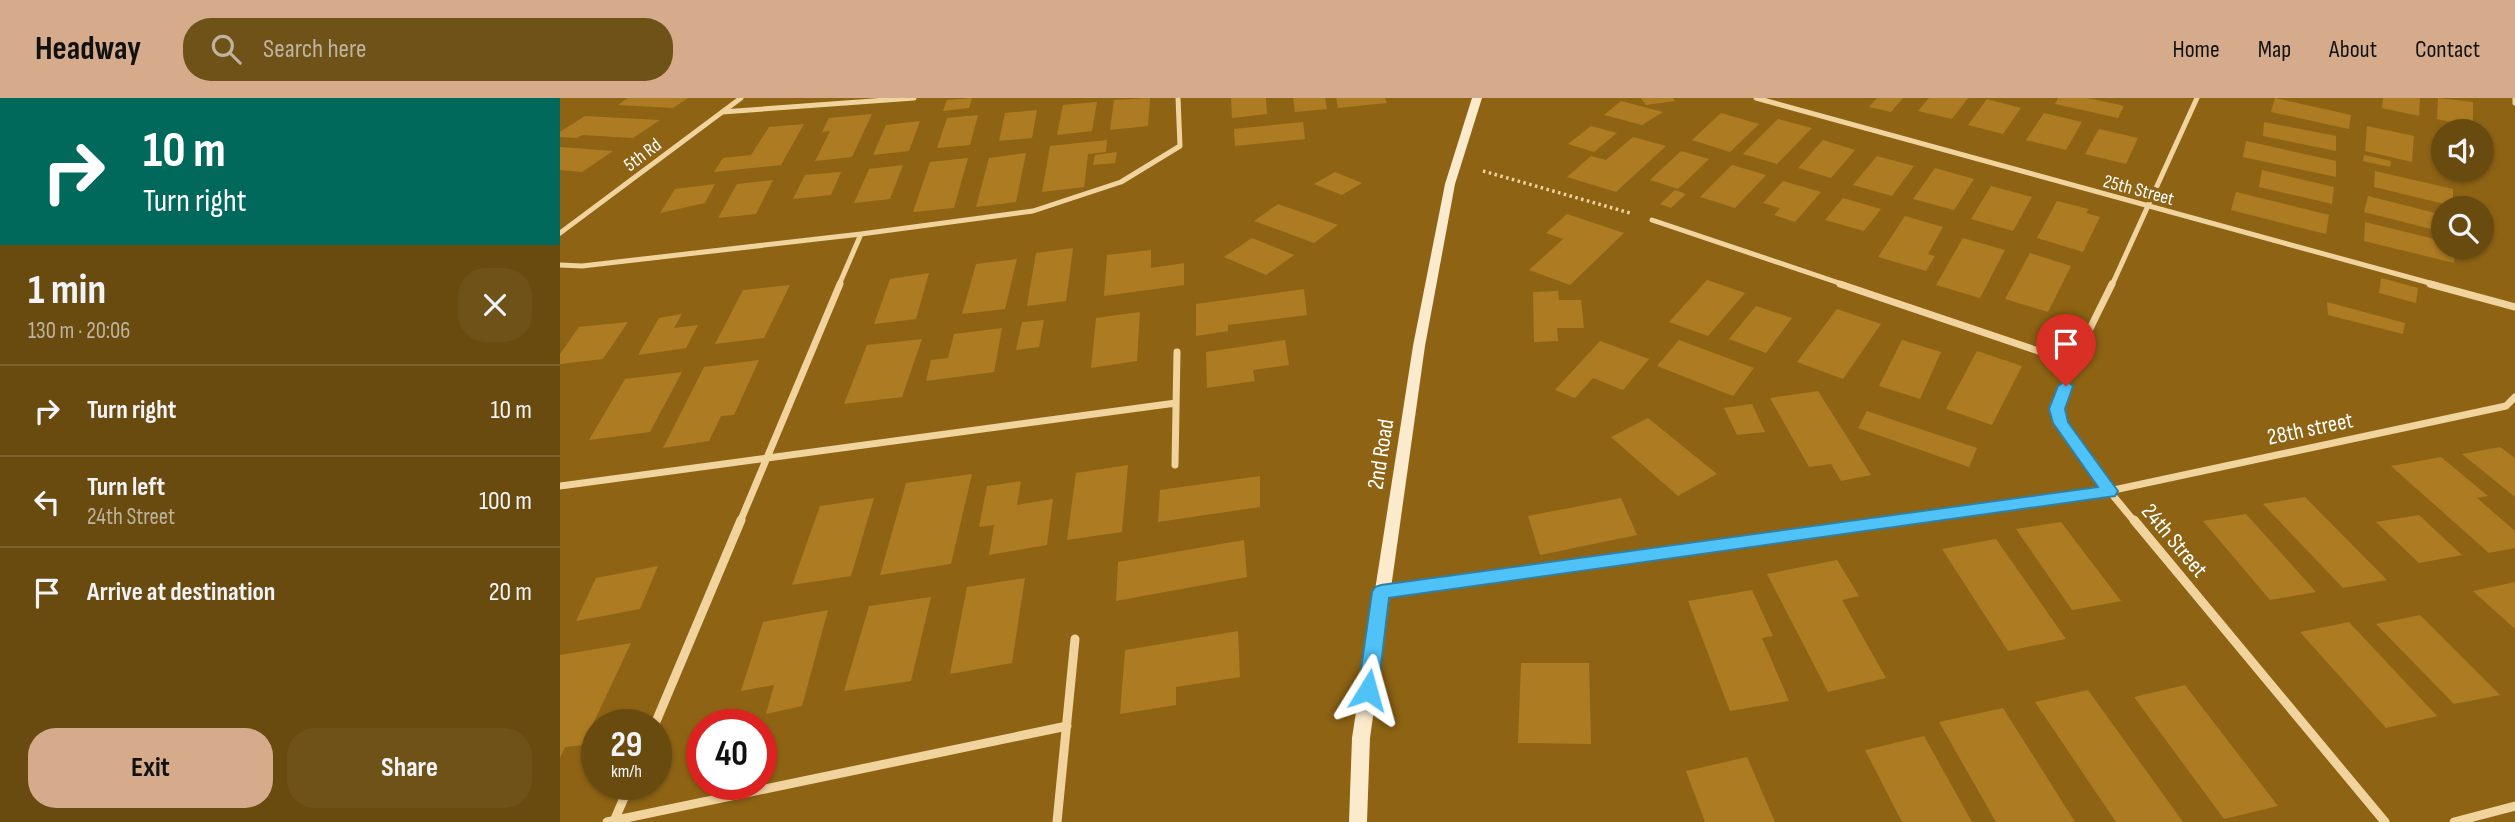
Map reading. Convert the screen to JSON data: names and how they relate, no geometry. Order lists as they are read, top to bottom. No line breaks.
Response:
{"streets":{"street":["5th Rd","25th Street","28th street","2nd Road","24th Street"]},"crossings":[["25th Street","24th Street"],["28th street","2nd Road"],["28th street","24th Street"]],"page":{"header":"Headway","search":"Search here","nav":["Home","Map","About","Contact"],"turn":["10 m","Turn right"],"heading":["1 min","130 m · 20:06"],"list":[{"name":"Turn right","value":"10 m"},{"name":"Turn left","note":"24th Street","value":"100 m"},{"name":"Arrive at destination","value":"20 m"}],"speed":"29 km/h","limit":"40","buttons":["Exit","Share"]}}
